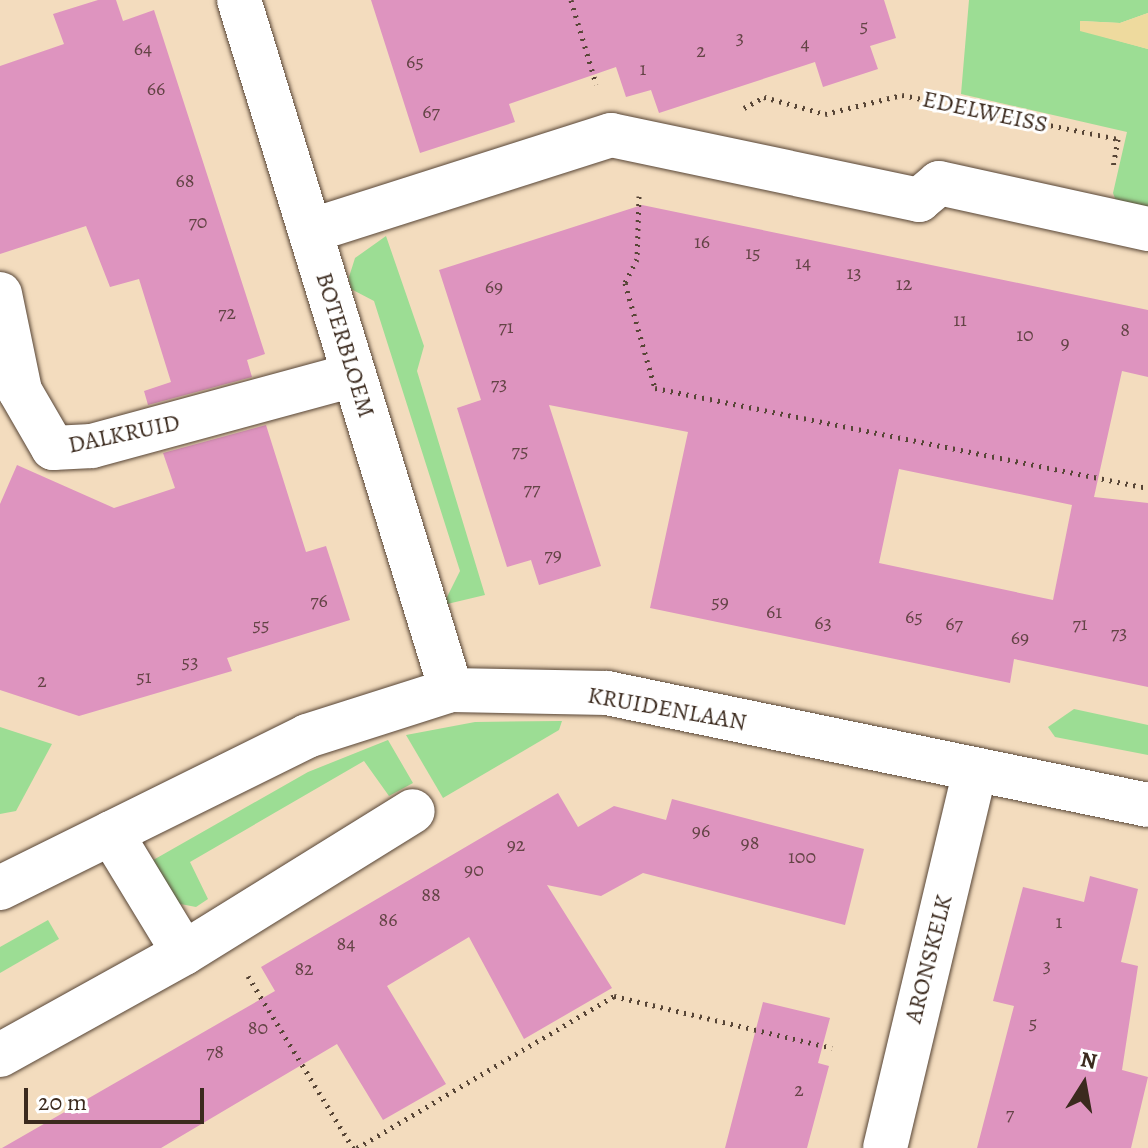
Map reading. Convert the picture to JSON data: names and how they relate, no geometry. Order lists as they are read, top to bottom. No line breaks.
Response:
{"streets":{"street":["BOTERBLOEM","DALKRUID","KRUIDENLAAN","ARONSKELK"],"path":["EDELWEISS"]},"crossings":[["BOTERBLOEM","DALKRUID"],["BOTERBLOEM","KRUIDENLAAN"],["KRUIDENLAAN","ARONSKELK"]],"house_numbers":["5","3","4","64","2","65","1","66","67","68","70","16","15","14","13","12","69","72","11","71","8","10","9","73","75","77","79","76","59","61","65","63","67","71","55","73","69","53","51","2","96","98","92","100","90","88","86","1","84","3","82","5","80","78","2","7"],"scale_bar":"20 m","north":"top"}
